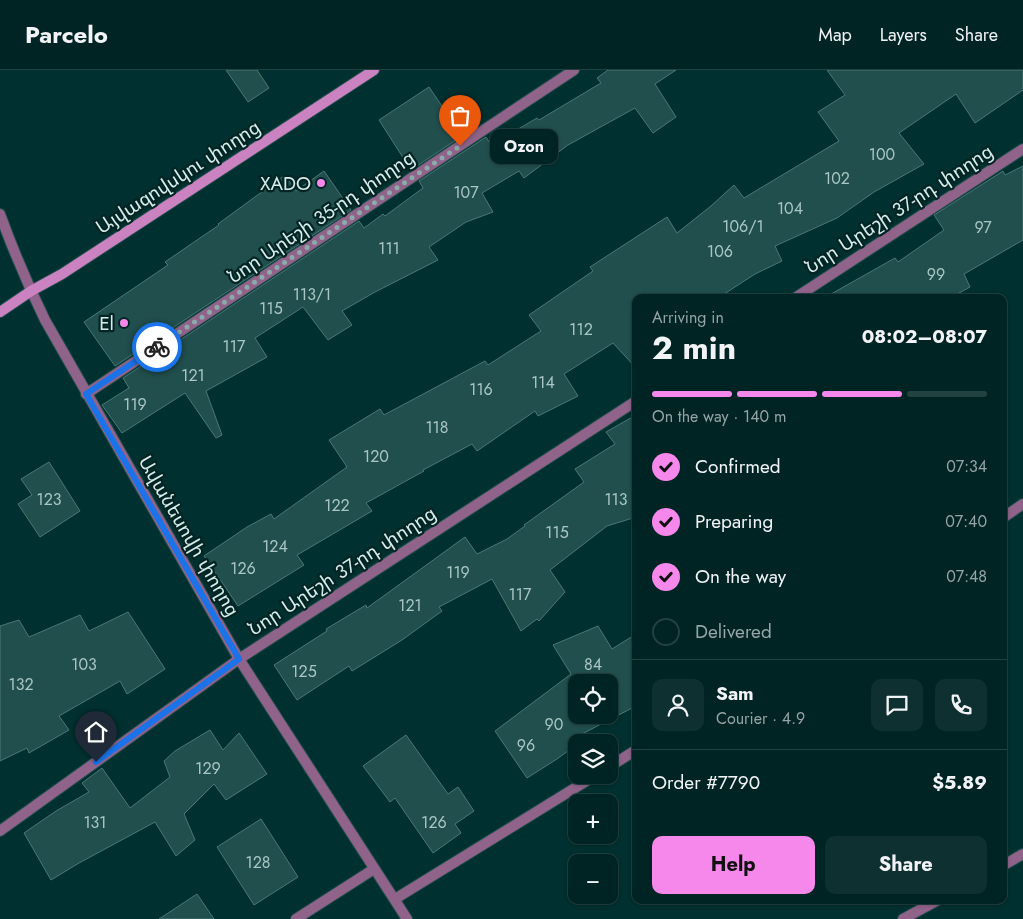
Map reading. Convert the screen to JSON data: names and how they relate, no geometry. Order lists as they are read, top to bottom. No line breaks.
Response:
{"streets":{"main road":["Այվազովսկու փողոց"],"street":["Նոր Արեշի 37-րդ փողոց","Նոր Արեշի 35-րդ փողոց","Ավանեսովի փողոց"]},"crossings":[["Այվազովսկու փողոց","Ավանեսովի փողոց"],["Նոր Արեշի 37-րդ փողոց","Ավանեսովի փողոց"],["Նոր Արեշի 35-րդ փողոց","Ավանեսովի փողոց"]],"places":["Ozon","XADO","El"],"house_numbers":["100","102","107","104","106/1","97","111","106","99","113/1","115","112","117","121","114","116","119","118","120","123","113","122","115","124","126","119","117","121","103","84","125","132","90","96","129","131","126","128"],"page":{"header":"Parcelo","nav":["Map","Layers","Share"],"bubble":"Ozon","heading":["2 min","Arriving in","08:02–08:07"],"panel":["Sam","Courier · 4.9","Order #7790","$5.89"],"bar":"On the way · 140 m","list":[["Confirmed","07:34"],["Preparing","07:40"],["On the way","07:48"],"Delivered"],"map_buttons":["+","−"],"buttons":["Help","Share"]}}
